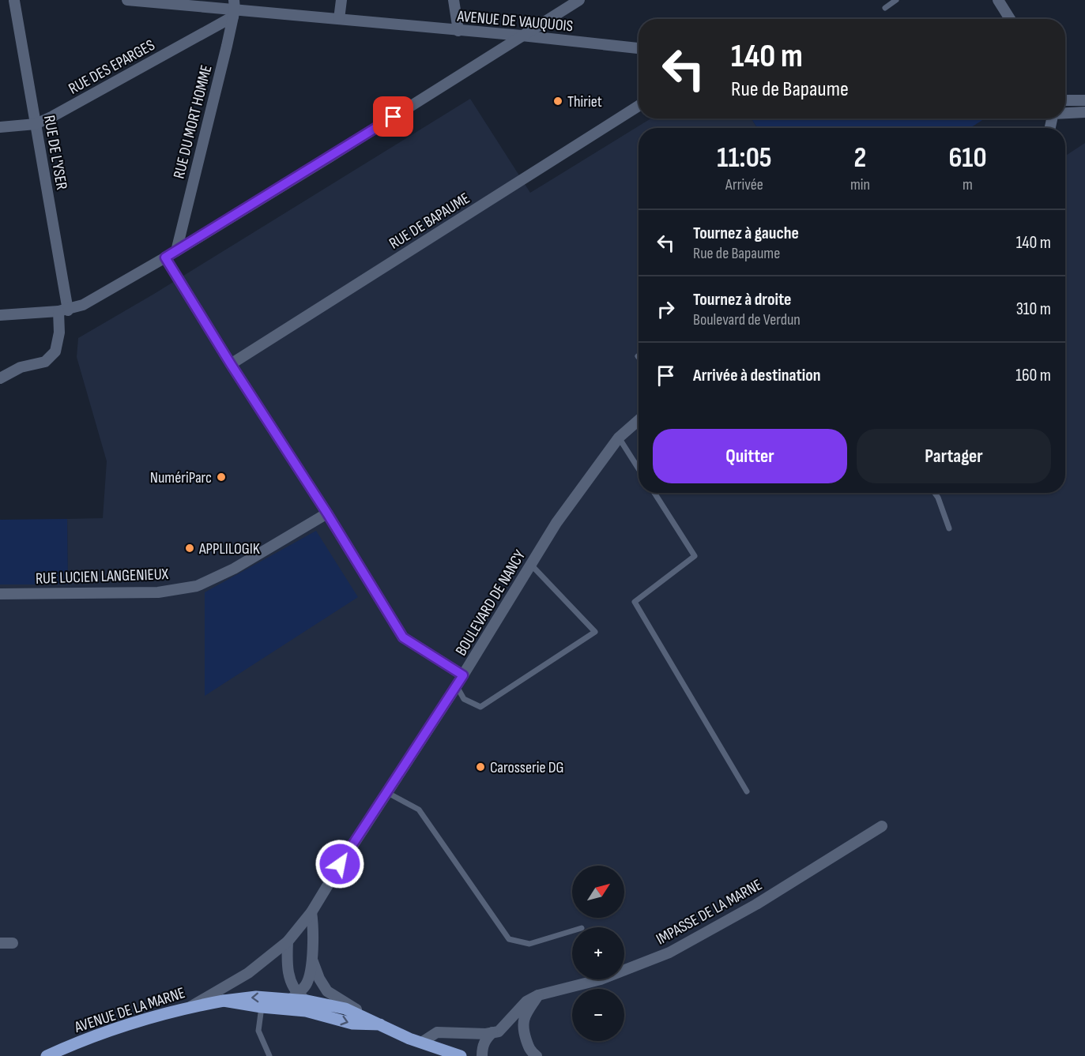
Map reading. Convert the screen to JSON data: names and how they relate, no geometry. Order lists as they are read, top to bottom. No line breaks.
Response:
{"streets":{"main road":["AVENUE DE LA MARNE"],"street":["AVENUE DE VAUQUOIS","RUE DES EPARGES","RUE DU MORT HOMME","RUE DE L'YSER","RUE DE BAPAUME","RUE LUCIEN LANGENIEUX","BOULEVARD DE NANCY","IMPASSE DE LA MARNE"]},"crossings":[["AVENUE DE VAUQUOIS","RUE DES EPARGES"],["AVENUE DE VAUQUOIS","RUE DU MORT HOMME"],["RUE DES EPARGES","RUE DU MORT HOMME"],["RUE DES EPARGES","RUE DE L'YSER"],["BOULEVARD DE NANCY","AVENUE DE LA MARNE"]],"places":["Thiriet","NumériParc","APPLILOGIK","Carosserie DG"],"north":"top right","page":{"turn":["140 m","Rue de Bapaume"],"eta":["11:05","Arrivée","2","min","610","m"],"list":[{"name":"Tournez à gauche","note":"Rue de Bapaume","value":"140 m"},{"name":"Tournez à droite","note":"Boulevard de Verdun","value":"310 m"},{"name":"Arrivée à destination","value":"160 m"}],"buttons":["Quitter","Partager"],"map_buttons":["+","−"]}}
